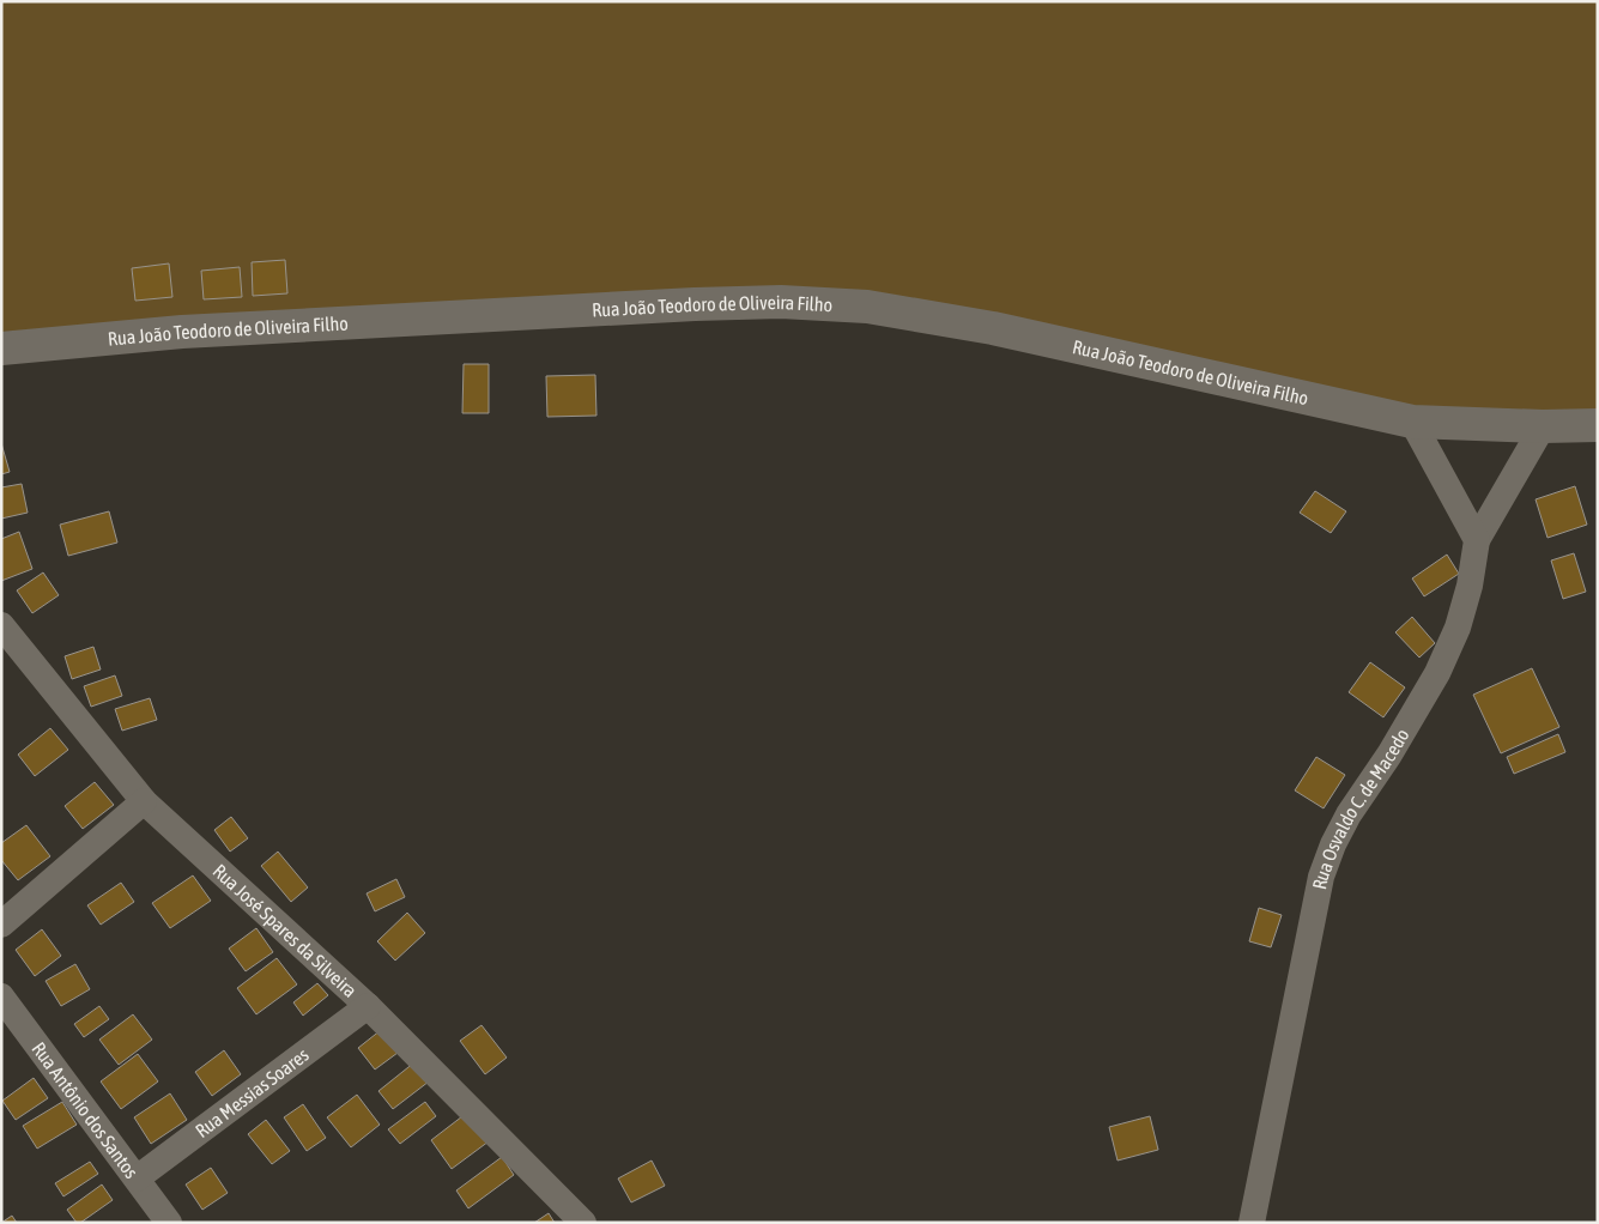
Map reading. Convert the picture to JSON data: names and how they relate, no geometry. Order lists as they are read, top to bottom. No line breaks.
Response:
{"streets":{"street":["Rua João Teodoro de Oliveira Filho","Rua Osvaldo C. de Macedo","Rua José Spares da Silveira","Rua Messias Soares","Rua Antônio dos Santos"]},"crossings":[["Rua José Spares da Silveira","Rua Messias Soares"],["Rua Messias Soares","Rua Antônio dos Santos"]]}
